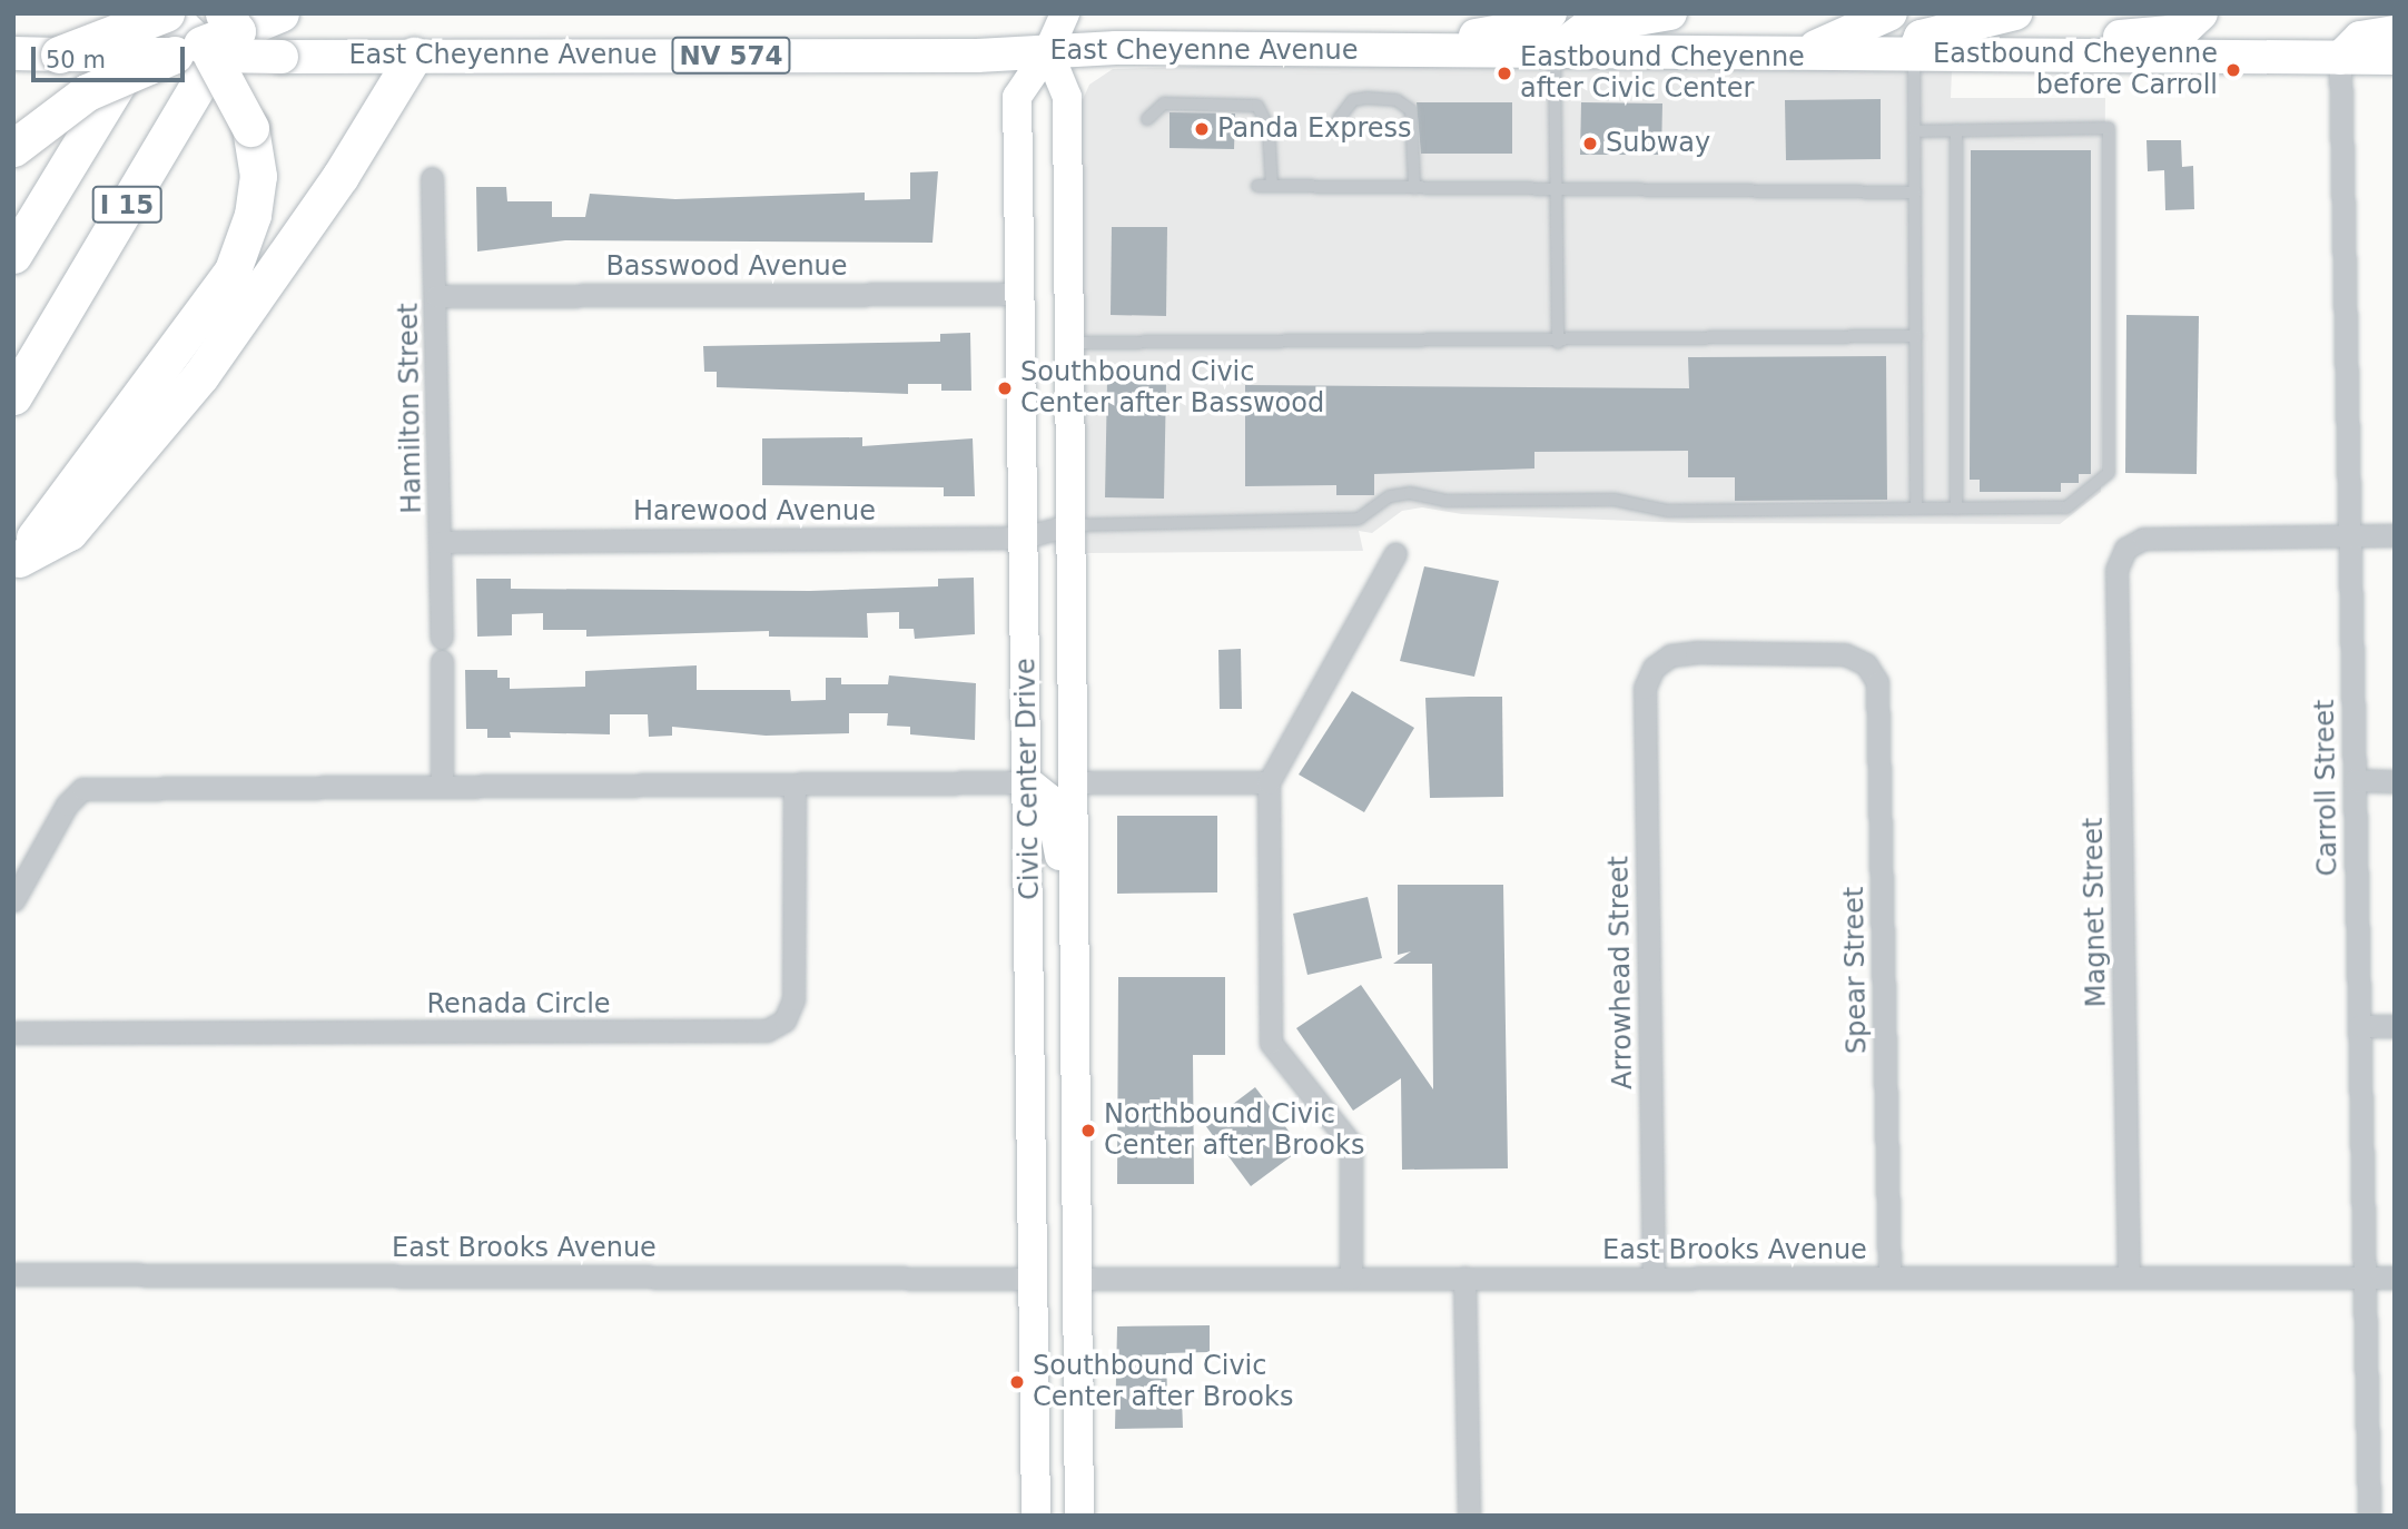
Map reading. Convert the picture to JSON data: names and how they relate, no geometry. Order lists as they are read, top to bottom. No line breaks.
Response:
{"streets":{"highway":["I 15"],"main road":["East Cheyenne Avenue","NV 574","Civic Center Drive"],"street":["Basswood Avenue","Hamilton Street","Harewood Avenue","Carroll Street","Magnet Street","Spear Street","Arrowhead Street","Renada Circle","East Brooks Avenue"]},"crossings":[["East Cheyenne Avenue","Civic Center Drive"],["East Cheyenne Avenue","Carroll Street"],["Basswood Avenue","Hamilton Street"],["Basswood Avenue","Civic Center Drive"],["Hamilton Street","Harewood Avenue"],["Harewood Avenue","Civic Center Drive"],["Civic Center Drive","East Brooks Avenue"],["Carroll Street","Magnet Street"],["Carroll Street","East Brooks Avenue"],["Magnet Street","East Brooks Avenue"],["Spear Street","Arrowhead Street"],["Spear Street","East Brooks Avenue"],["Arrowhead Street","East Brooks Avenue"]],"places":["Eastbound Cheyenne before Carroll","Eastbound Cheyenne after Civic Center","Panda Express","Subway","Southbound Civic Center after Basswood","Northbound Civic Center after Brooks","Southbound Civic Center after Brooks"],"scale_bar":"50 m"}
